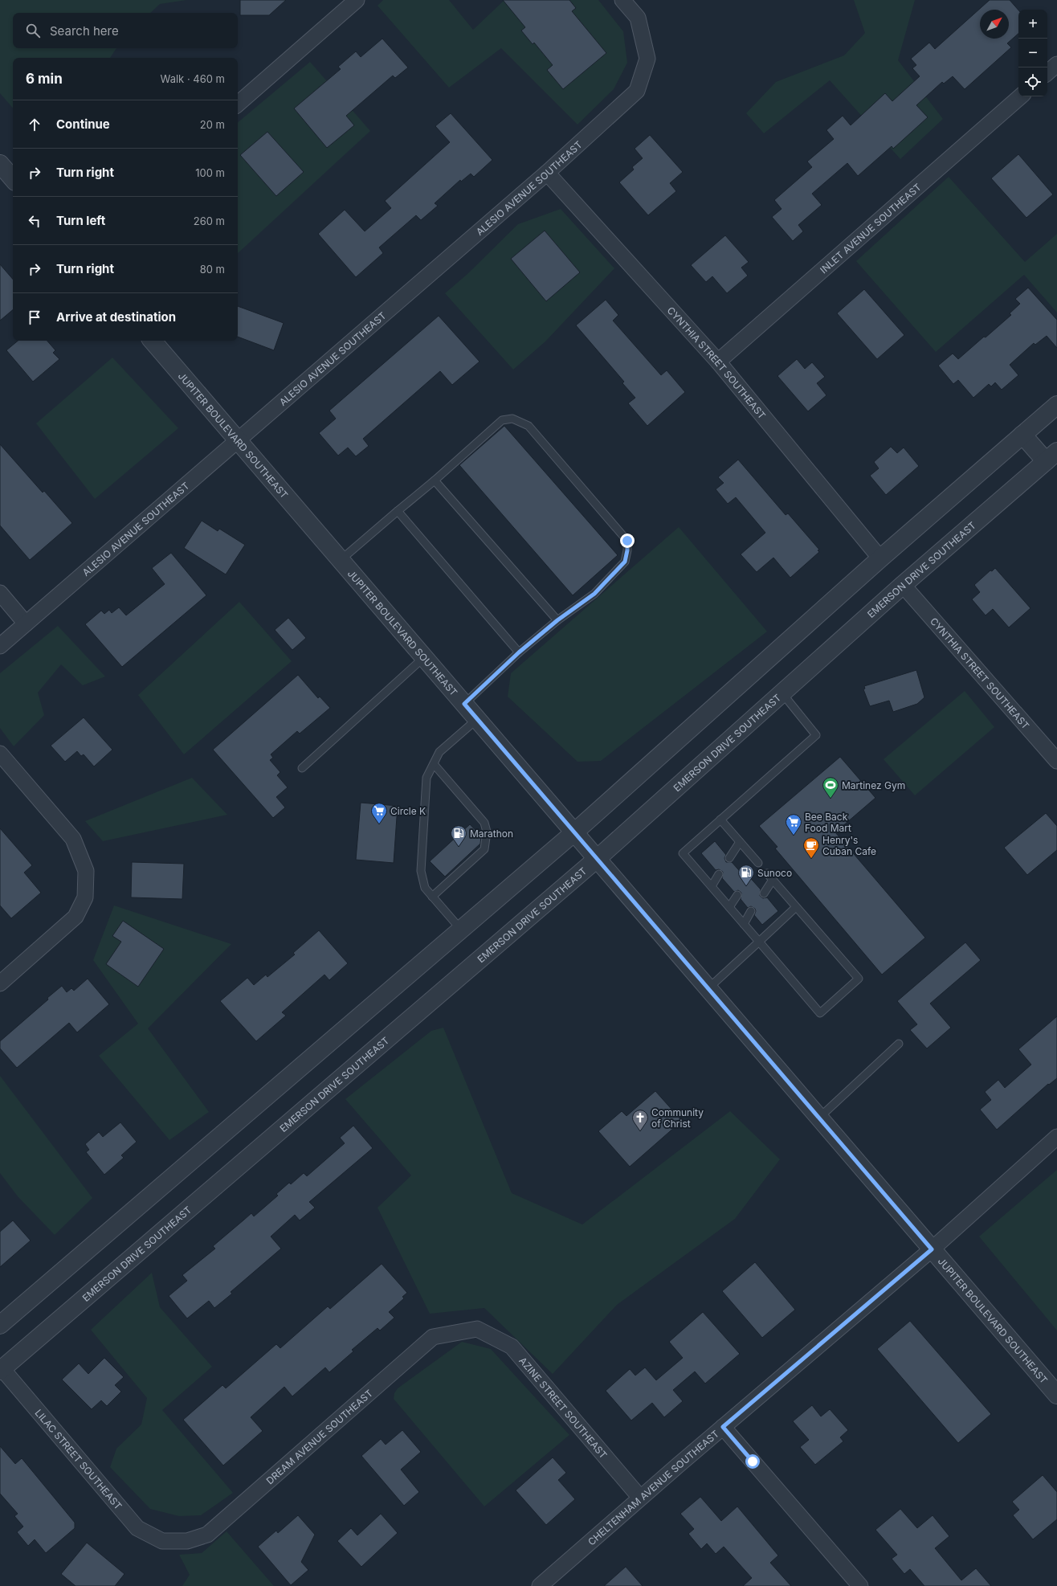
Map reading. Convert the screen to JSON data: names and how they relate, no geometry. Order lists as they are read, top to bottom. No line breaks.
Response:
{"streets":{"street":["ALESIO AVENUE SOUTHEAST","INLET AVENUE SOUTHEAST","CYNTHIA STREET SOUTHEAST","JUPITER BOULEVARD SOUTHEAST","EMERSON DRIVE SOUTHEAST","AZINE STREET SOUTHEAST","DREAM AVENUE SOUTHEAST","LILAC STREET SOUTHEAST","CHELTENHAM AVENUE SOUTHEAST"]},"crossings":[["ALESIO AVENUE SOUTHEAST","CYNTHIA STREET SOUTHEAST"],["ALESIO AVENUE SOUTHEAST","JUPITER BOULEVARD SOUTHEAST"],["INLET AVENUE SOUTHEAST","CYNTHIA STREET SOUTHEAST"],["CYNTHIA STREET SOUTHEAST","EMERSON DRIVE SOUTHEAST"],["JUPITER BOULEVARD SOUTHEAST","EMERSON DRIVE SOUTHEAST"],["JUPITER BOULEVARD SOUTHEAST","CHELTENHAM AVENUE SOUTHEAST"],["EMERSON DRIVE SOUTHEAST","LILAC STREET SOUTHEAST"],["AZINE STREET SOUTHEAST","DREAM AVENUE SOUTHEAST"],["AZINE STREET SOUTHEAST","CHELTENHAM AVENUE SOUTHEAST"],["DREAM AVENUE SOUTHEAST","LILAC STREET SOUTHEAST"]],"places":{"sports":["Martinez Gym"],"supermarket":["Circle K","Bee Back Food Mart"],"fuel station":["Marathon","Sunoco"],"cafe":["Henry's Cuban Cafe"],"church":["Community of Christ"]},"north":"top right","page":{"map_buttons":["+","−"],"search":"Search here","heading":["6 min","Walk · 460 m"],"list":[["Continue","20 m"],["Turn right","100 m"],["Turn left","260 m"],["Turn right","80 m"],"Arrive at destination"]}}
